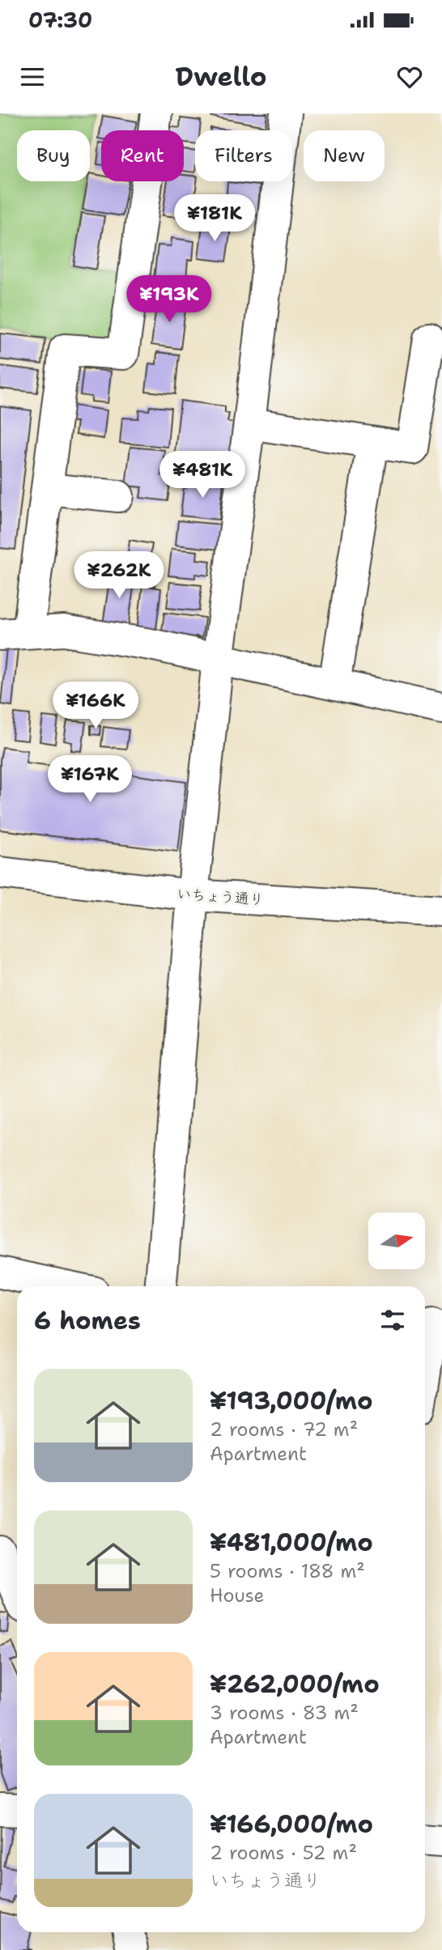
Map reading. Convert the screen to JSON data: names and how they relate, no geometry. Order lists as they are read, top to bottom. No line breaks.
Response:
{"streets":{"street":["いちょう通り"]},"north":"right","page":{"status":"07:30","header":"Dwello","chip":["Buy","Rent","Filters","New"],"price":["¥181K","¥193K","¥481K","¥262K","¥166K","¥167K"],"heading":"6 homes","list":[{"name":"¥193,000/mo","note":"2 rooms · 72 m² · Apartment"},{"name":"¥481,000/mo","note":"5 rooms · 188 m² · House"},{"name":"¥262,000/mo","note":"3 rooms · 83 m² · Apartment"},{"name":"¥166,000/mo","note":"2 rooms · 52 m² · いちょう通り"}]}}
